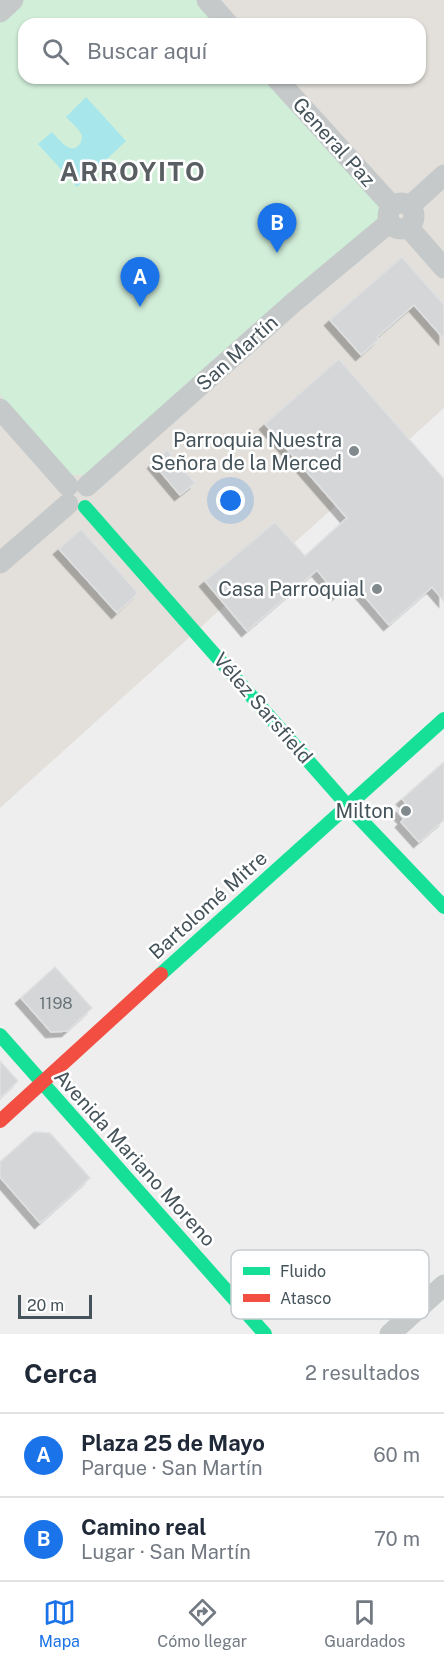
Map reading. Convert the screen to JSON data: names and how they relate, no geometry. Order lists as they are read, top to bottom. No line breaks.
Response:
{"streets":{"street":["General Paz","San Martín","Vélez Sarsfield","Bartolomé Mitre","Avenida Mariano Moreno"]},"crossings":[["General Paz","San Martín"],["San Martín","Vélez Sarsfield"],["Vélez Sarsfield","Bartolomé Mitre"],["Bartolomé Mitre","Avenida Mariano Moreno"]],"districts":["ARROYITO"],"places":["Parroquia Nuestra Señora de la Merced","Casa Parroquial","Milton"],"house_numbers":["1198"],"legend":["Fluido","Atasco"],"scale_bar":"20 m","page":{"search":"Buscar aquí","pins":["B","A"],"scale":"20 m","heading":["Cerca","2 resultados"],"list":[{"mark":"A","name":"Plaza 25 de Mayo","note":"Parque · San Martín","value":"60 m"},{"mark":"B","name":"Camino real","note":"Lugar · San Martín","value":"70 m"}],"nav":["Mapa","Cómo llegar","Guardados"]}}
